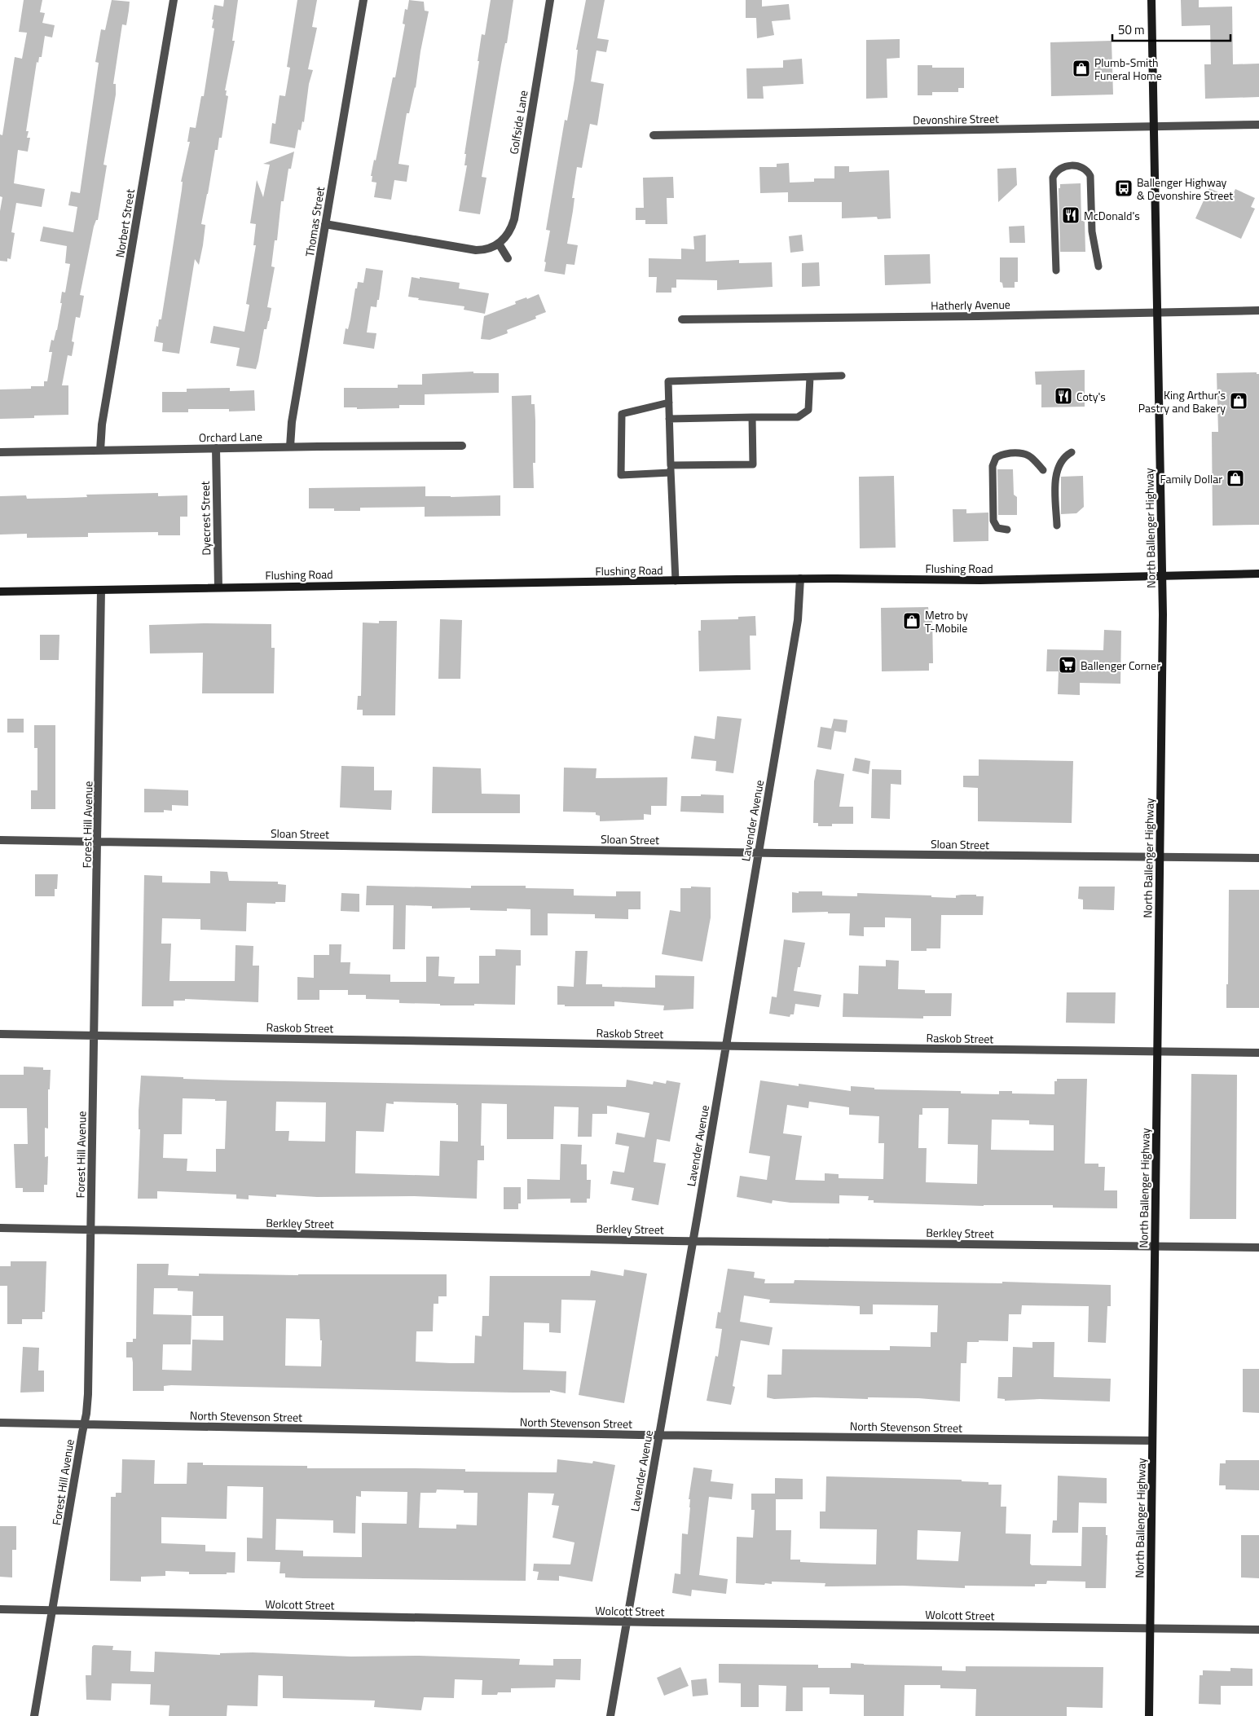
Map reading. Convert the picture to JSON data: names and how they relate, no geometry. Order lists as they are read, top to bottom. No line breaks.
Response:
{"streets":{"main road":["North Ballenger Highway","Flushing Road"],"street":["Devonshire Street","Golfside Lane","Thomas Street","Norbert Street","Hatherly Avenue","Orchard Lane","Dyecrest Street","Lavender Avenue","Forest Hill Avenue","Sloan Street","Raskob Street","Berkley Street","North Stevenson Street","Wolcott Street"]},"crossings":[["Devonshire Street","North Ballenger Highway"],["Thomas Street","Orchard Lane"],["Norbert Street","Orchard Lane"],["Hatherly Avenue","North Ballenger Highway"],["Orchard Lane","Dyecrest Street"],["Dyecrest Street","Flushing Road"],["North Ballenger Highway","Flushing Road"],["North Ballenger Highway","Sloan Street"],["North Ballenger Highway","Raskob Street"],["North Ballenger Highway","Berkley Street"],["North Ballenger Highway","North Stevenson Street"],["North Ballenger Highway","Wolcott Street"],["Flushing Road","Lavender Avenue"],["Flushing Road","Forest Hill Avenue"],["Lavender Avenue","Sloan Street"],["Lavender Avenue","Raskob Street"],["Lavender Avenue","Berkley Street"],["Lavender Avenue","North Stevenson Street"],["Lavender Avenue","Wolcott Street"],["Forest Hill Avenue","Sloan Street"],["Forest Hill Avenue","Raskob Street"],["Forest Hill Avenue","Berkley Street"],["Forest Hill Avenue","North Stevenson Street"],["Forest Hill Avenue","Wolcott Street"]],"places":{"shop":["Plumb-Smith Funeral Home","King Arthur's Pastry and Bakery","Family Dollar","Metro by T-Mobile"],"bus stop":["Ballenger Highway & Devonshire Street"],"restaurant":["McDonald's","Coty's"],"supermarket":["Ballenger Corner"]},"scale_bar":"50 m"}
